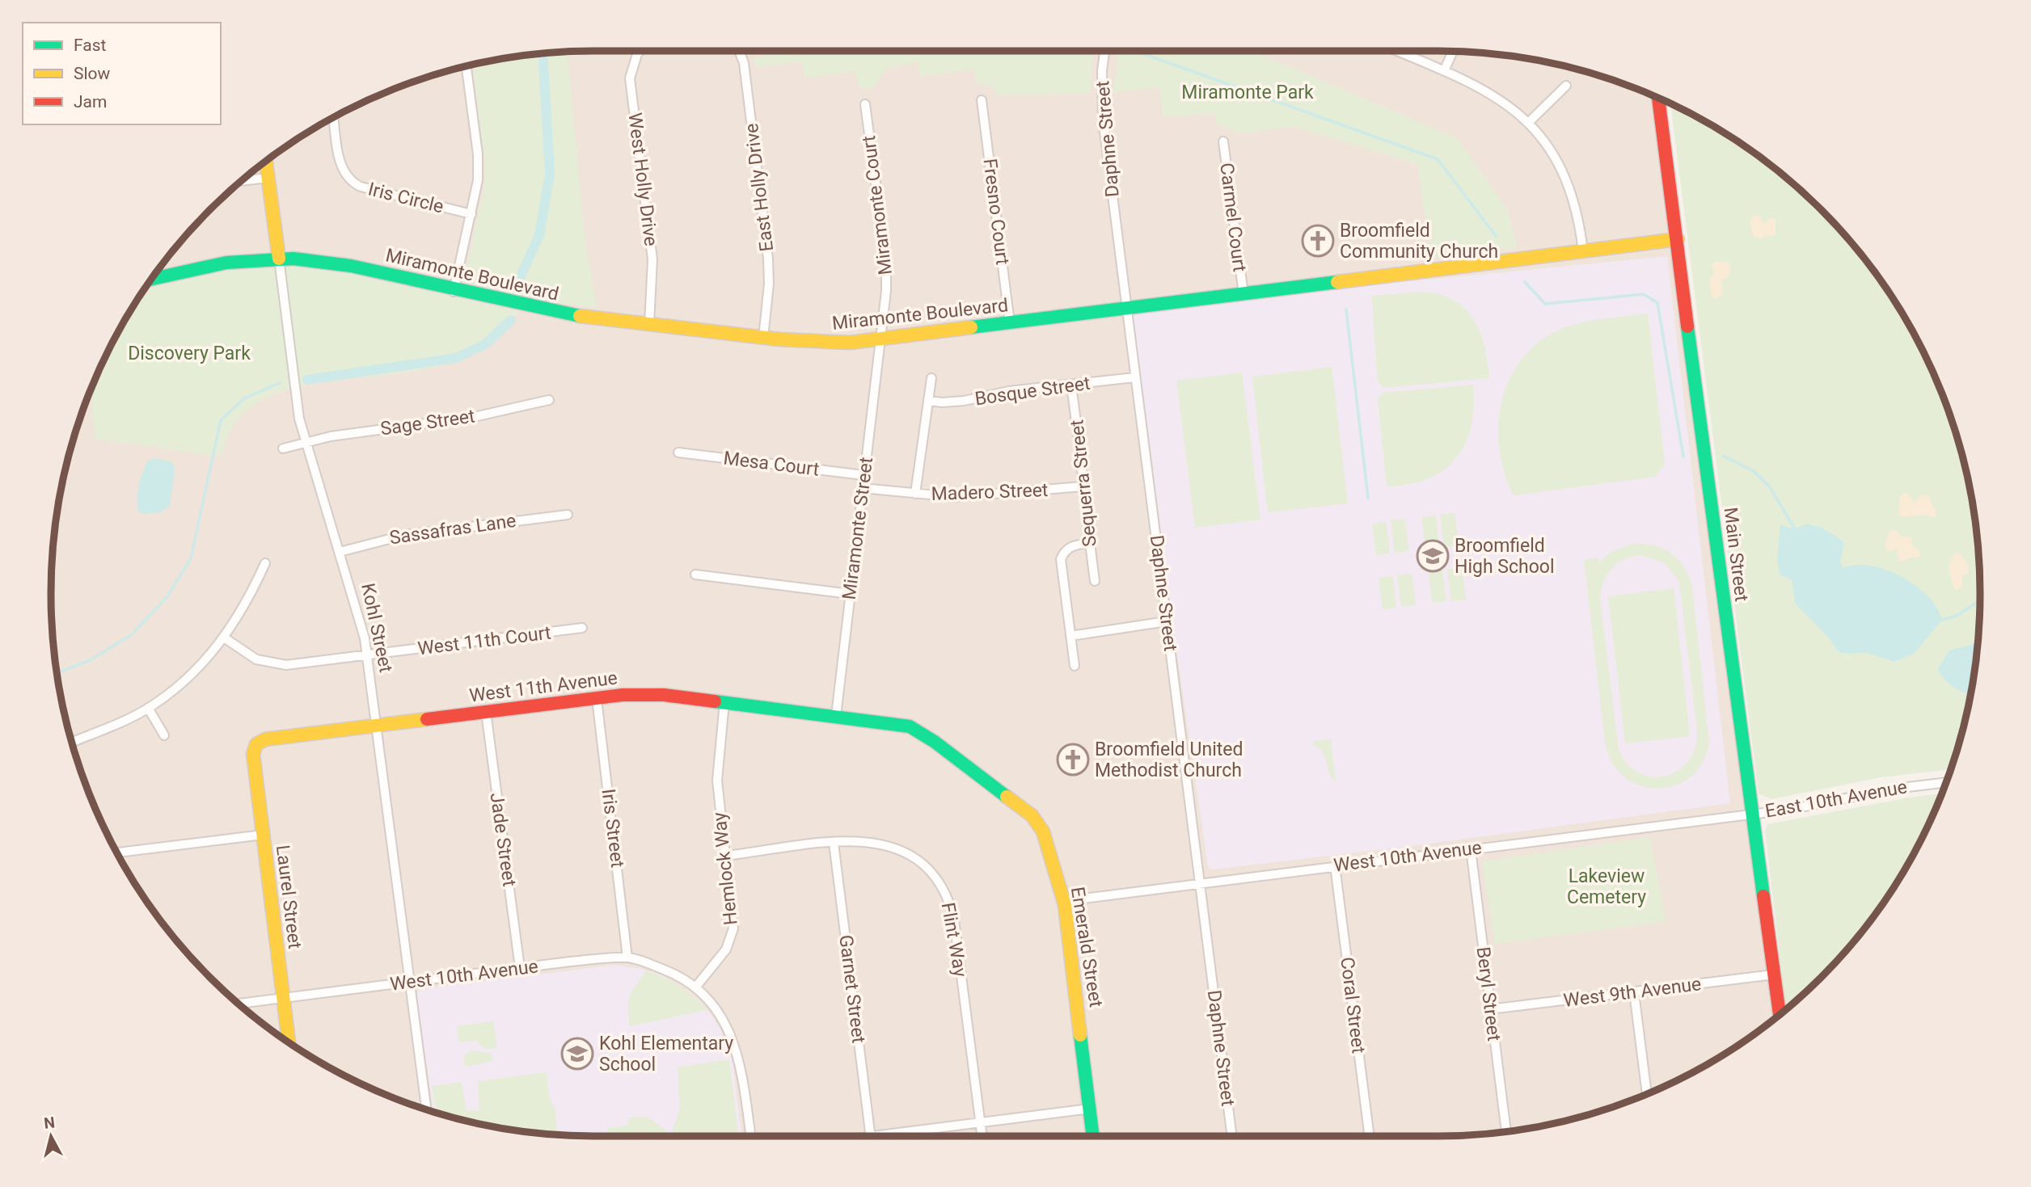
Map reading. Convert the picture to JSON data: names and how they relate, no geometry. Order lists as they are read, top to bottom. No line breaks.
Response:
{"streets":{"street":["Daphne Street","West Holly Drive","East Holly Drive","Iris Circle","Miramonte Court","Fresno Court","Carmel Court","Miramonte Boulevard","Bosque Street","Sage Street","Mesa Court","Sequerra Street","Madero Street","Miramonte Street","Sassafras Lane","Main Street","Kohl Street","West 11th Court","West 11th Avenue","East 10th Avenue","Iris Street","Jade Street","West 10th Avenue","Hemlock Way","Laurel Street","Flint Way","Emerald Street","Garnet Street","West 9th Avenue","Beryl Street","Coral Street"]},"crossings":[["Daphne Street","Miramonte Boulevard"],["Daphne Street","Bosque Street"],["Daphne Street","West 10th Avenue"],["West Holly Drive","Miramonte Boulevard"],["East Holly Drive","Miramonte Boulevard"],["Miramonte Court","Miramonte Boulevard"],["Miramonte Court","Miramonte Street"],["Fresno Court","Miramonte Boulevard"],["Carmel Court","Miramonte Boulevard"],["Miramonte Boulevard","Miramonte Street"],["Miramonte Boulevard","Main Street"],["Miramonte Boulevard","Kohl Street"],["Bosque Street","Sequerra Street"],["Sage Street","Kohl Street"],["Mesa Court","Miramonte Street"],["Sequerra Street","Madero Street"],["Madero Street","Miramonte Street"],["Miramonte Street","West 11th Avenue"],["Miramonte Street","Emerald Street"],["Sassafras Lane","Kohl Street"],["Main Street","East 10th Avenue"],["Main Street","West 10th Avenue"],["Main Street","West 9th Avenue"],["Kohl Street","West 11th Court"],["Kohl Street","West 11th Avenue"],["Kohl Street","West 10th Avenue"],["West 11th Avenue","Iris Street"],["West 11th Avenue","Jade Street"],["West 11th Avenue","Hemlock Way"],["West 11th Avenue","Laurel Street"],["West 11th Avenue","Emerald Street"],["East 10th Avenue","West 10th Avenue"],["Iris Street","West 10th Avenue"],["Jade Street","West 10th Avenue"],["West 10th Avenue","Hemlock Way"],["West 10th Avenue","Laurel Street"],["West 10th Avenue","Emerald Street"],["West 10th Avenue","Beryl Street"],["West 10th Avenue","Coral Street"],["Hemlock Way","Flint Way"],["Flint Way","Garnet Street"],["West 9th Avenue","Beryl Street"]],"parks":["Miramonte Park","Discovery Park","Lakeview Cemetery"],"places":{"church":["Broomfield Community Church","Broomfield United Methodist Church"],"school or university":["Broomfield High School","Kohl Elementary School"]},"legend":["Fast","Slow","Jam"],"north":"top"}
